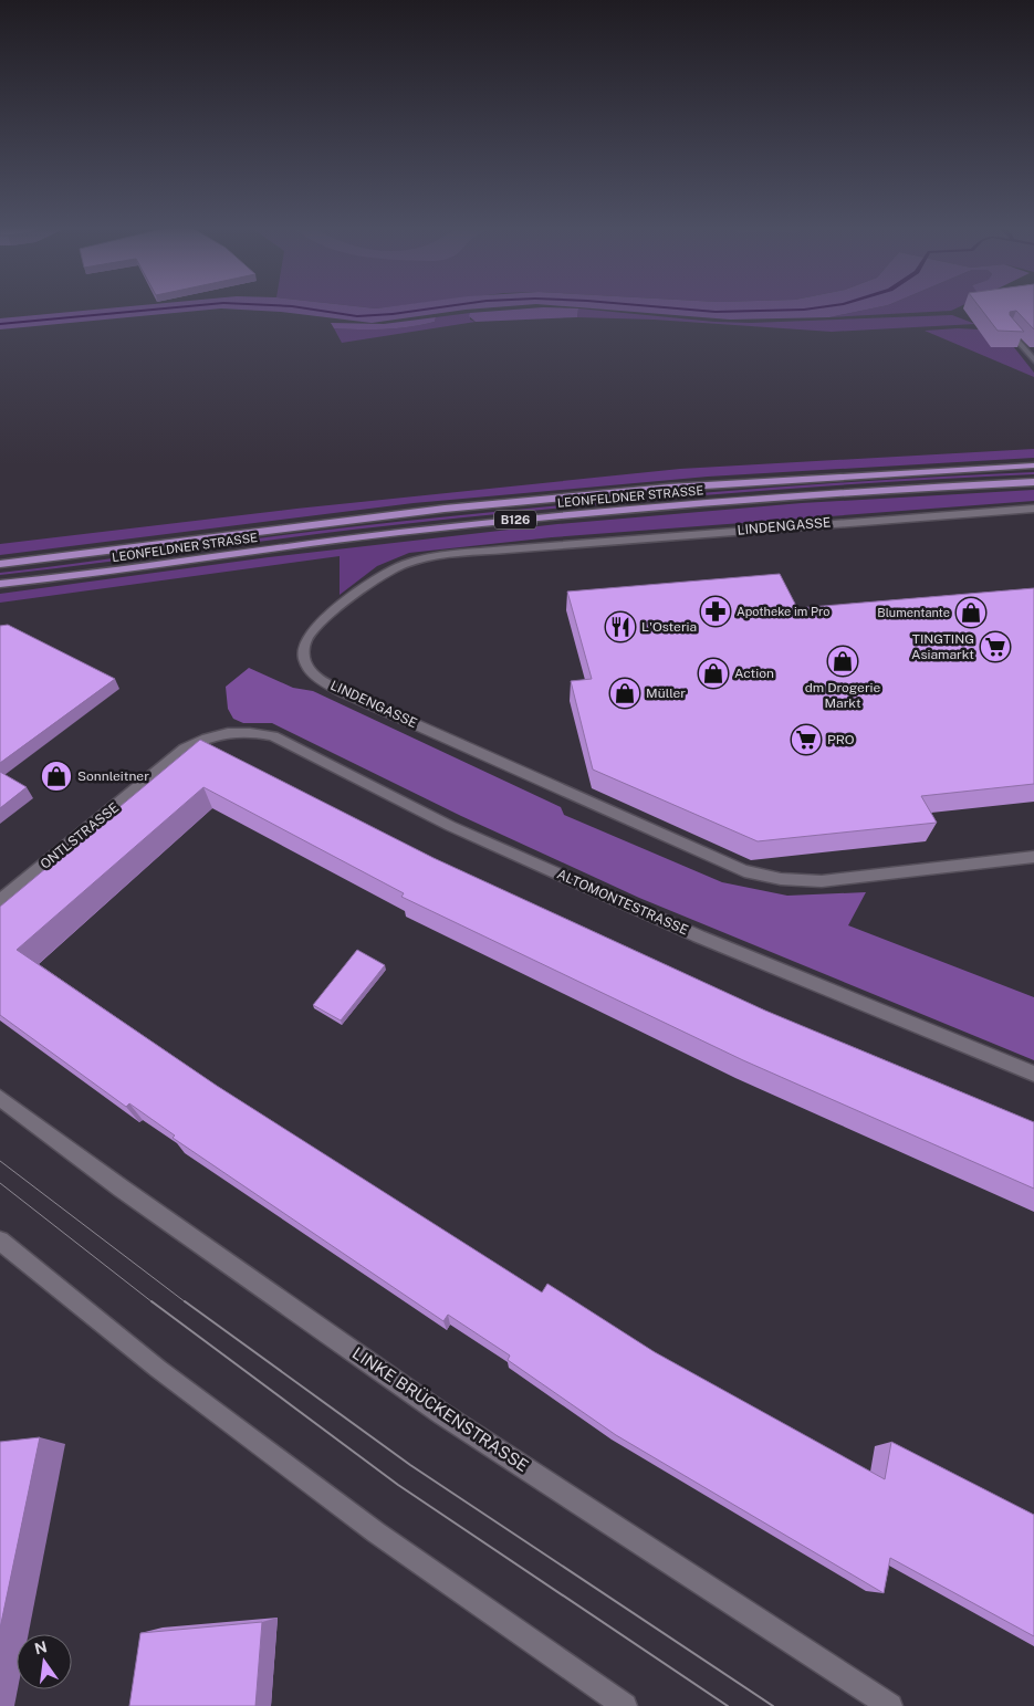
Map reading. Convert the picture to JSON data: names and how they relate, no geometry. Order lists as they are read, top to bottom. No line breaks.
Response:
{"streets":{"main road":["LEONFELDNER STRASSE","B126"],"street":["LINDENGASSE","ONTLSTRASSE","ALTOMONTESTRASSE","LINKE BRÜCKENSTRASSE"]},"crossings":[["ONTLSTRASSE","ALTOMONTESTRASSE"]],"places":{"pharmacy":["Apotheke im Pro"],"shop":["Blumentante","dm Drogerie Markt","Action","Müller","Sonnleitner"],"restaurant":["L'Osteria"],"supermarket":["TINGTING Asiamarkt","PRO"]},"north":"top"}
